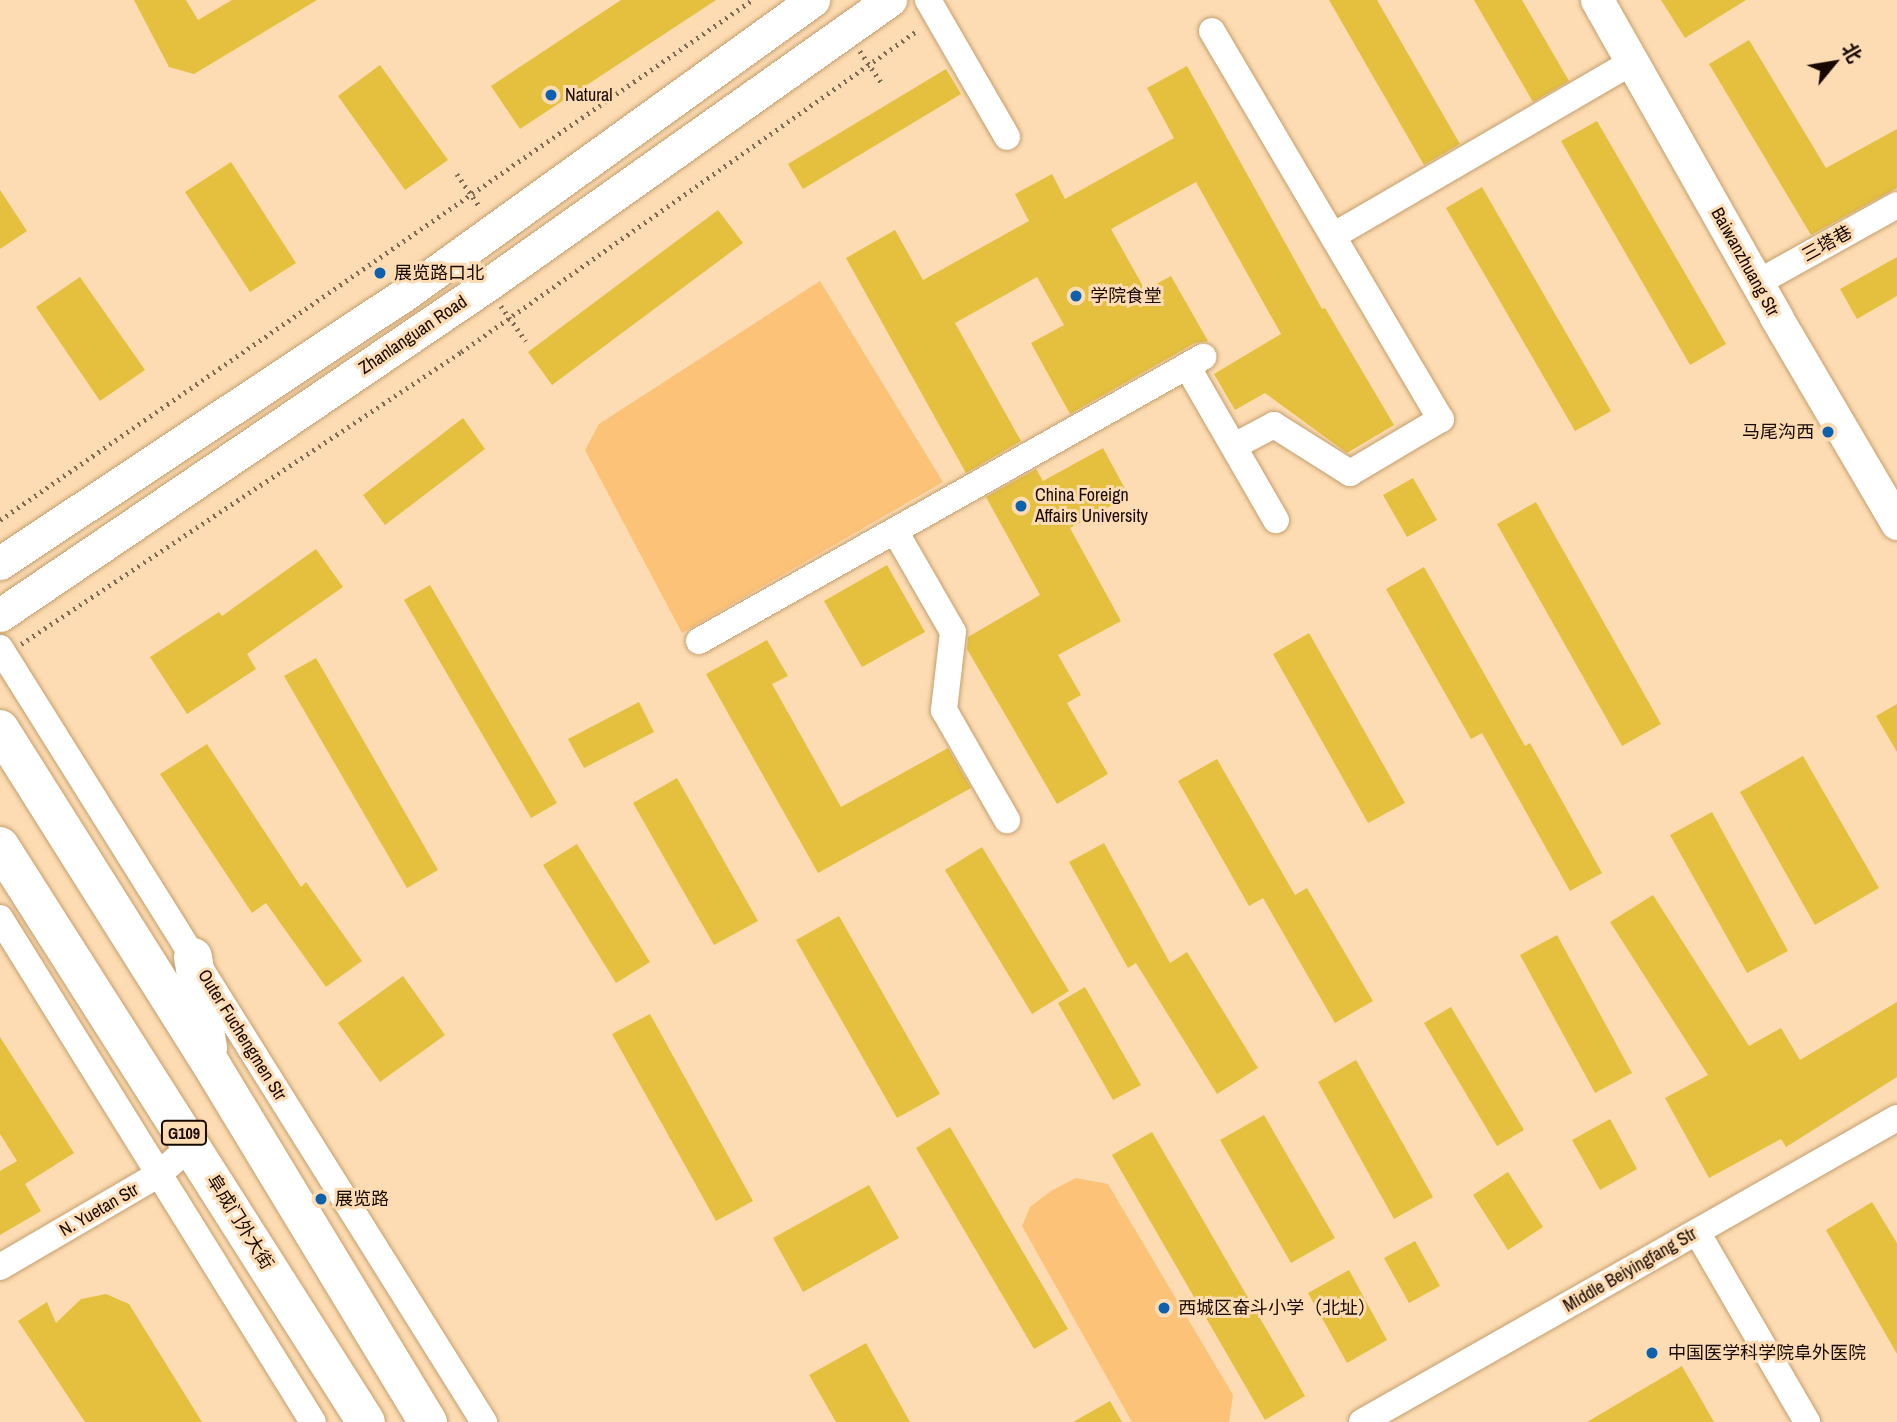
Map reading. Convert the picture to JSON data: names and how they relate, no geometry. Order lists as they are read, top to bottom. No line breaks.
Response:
{"streets":{"highway":["G109","阜成门外大街"],"main road":["Baiwanzhuang Str","Zhanlanguan Road"],"street":["三塔巷","Outer Fuchengmen Str","N. Yuetan Str","Middle Beiyingfang Str"]},"crossings":[["三塔巷","Baiwanzhuang Str"],["N. Yuetan Str","阜成门外大街"]],"places":["Natural","展览路口北","学院食堂","马尾沟西","China Foreign Affairs University","展览路","西城区奋斗小学（北址）","中国医学科学院阜外医院"],"north":"top right"}
